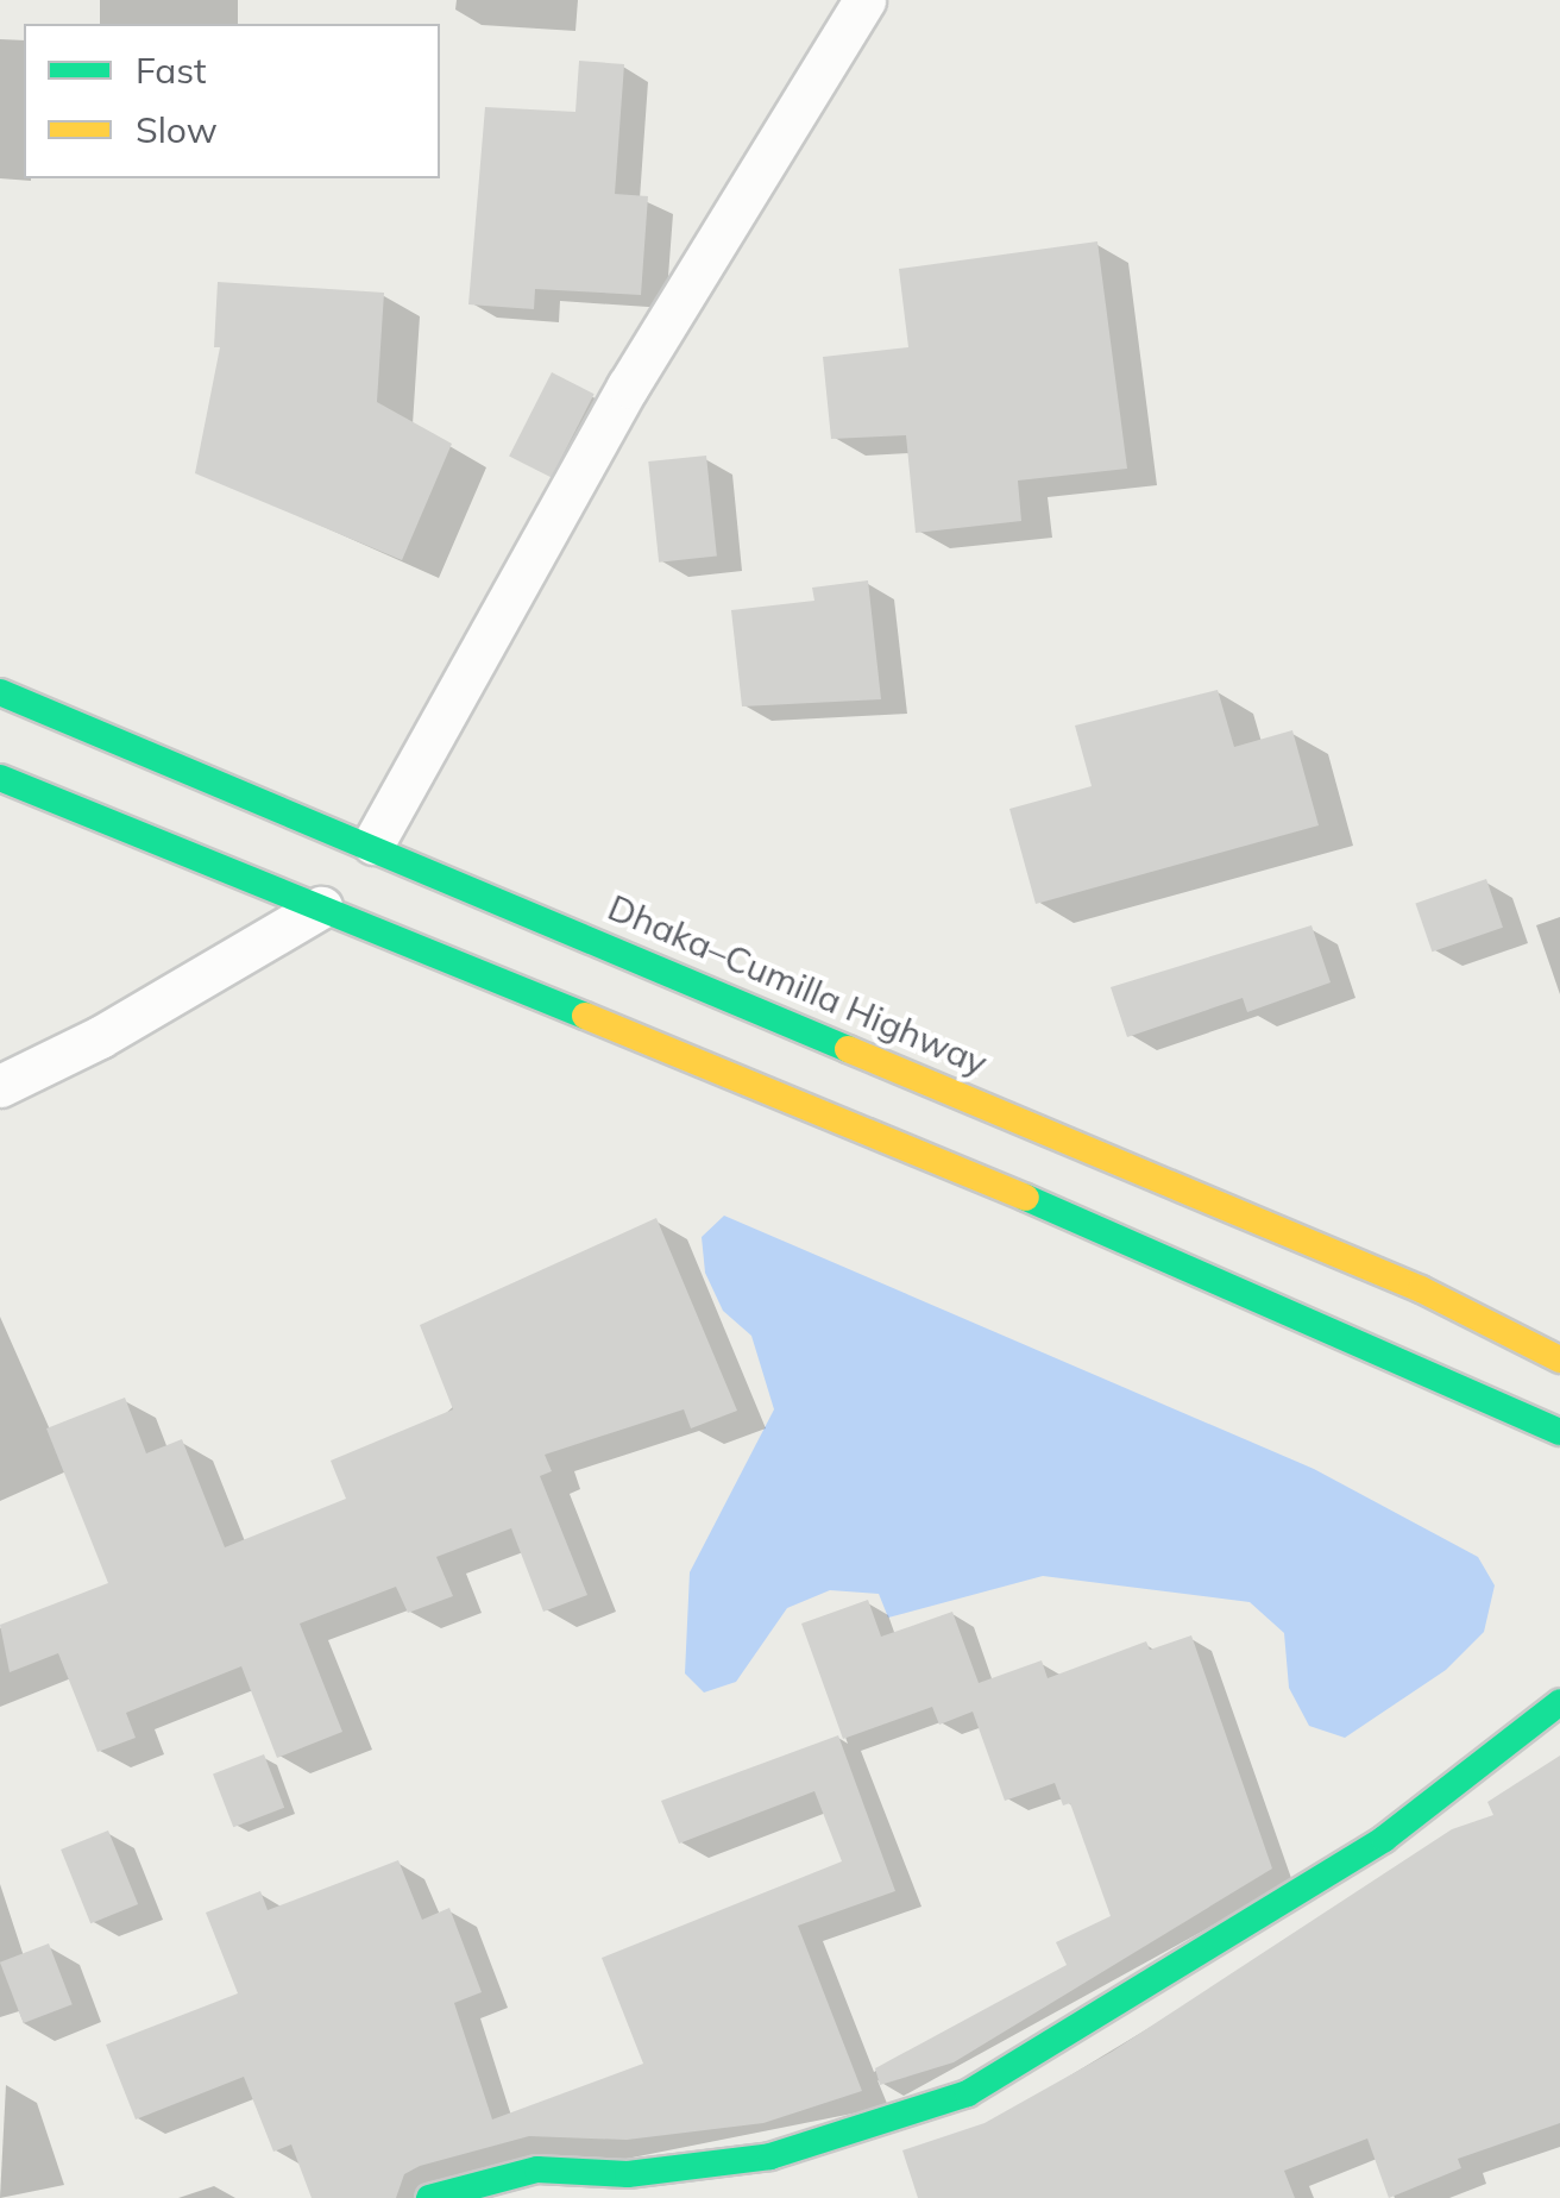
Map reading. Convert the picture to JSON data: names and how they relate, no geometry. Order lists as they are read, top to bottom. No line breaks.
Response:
{"streets":{"main road":["Dhaka–Cumilla Highway"]},"legend":["Fast","Slow"]}
